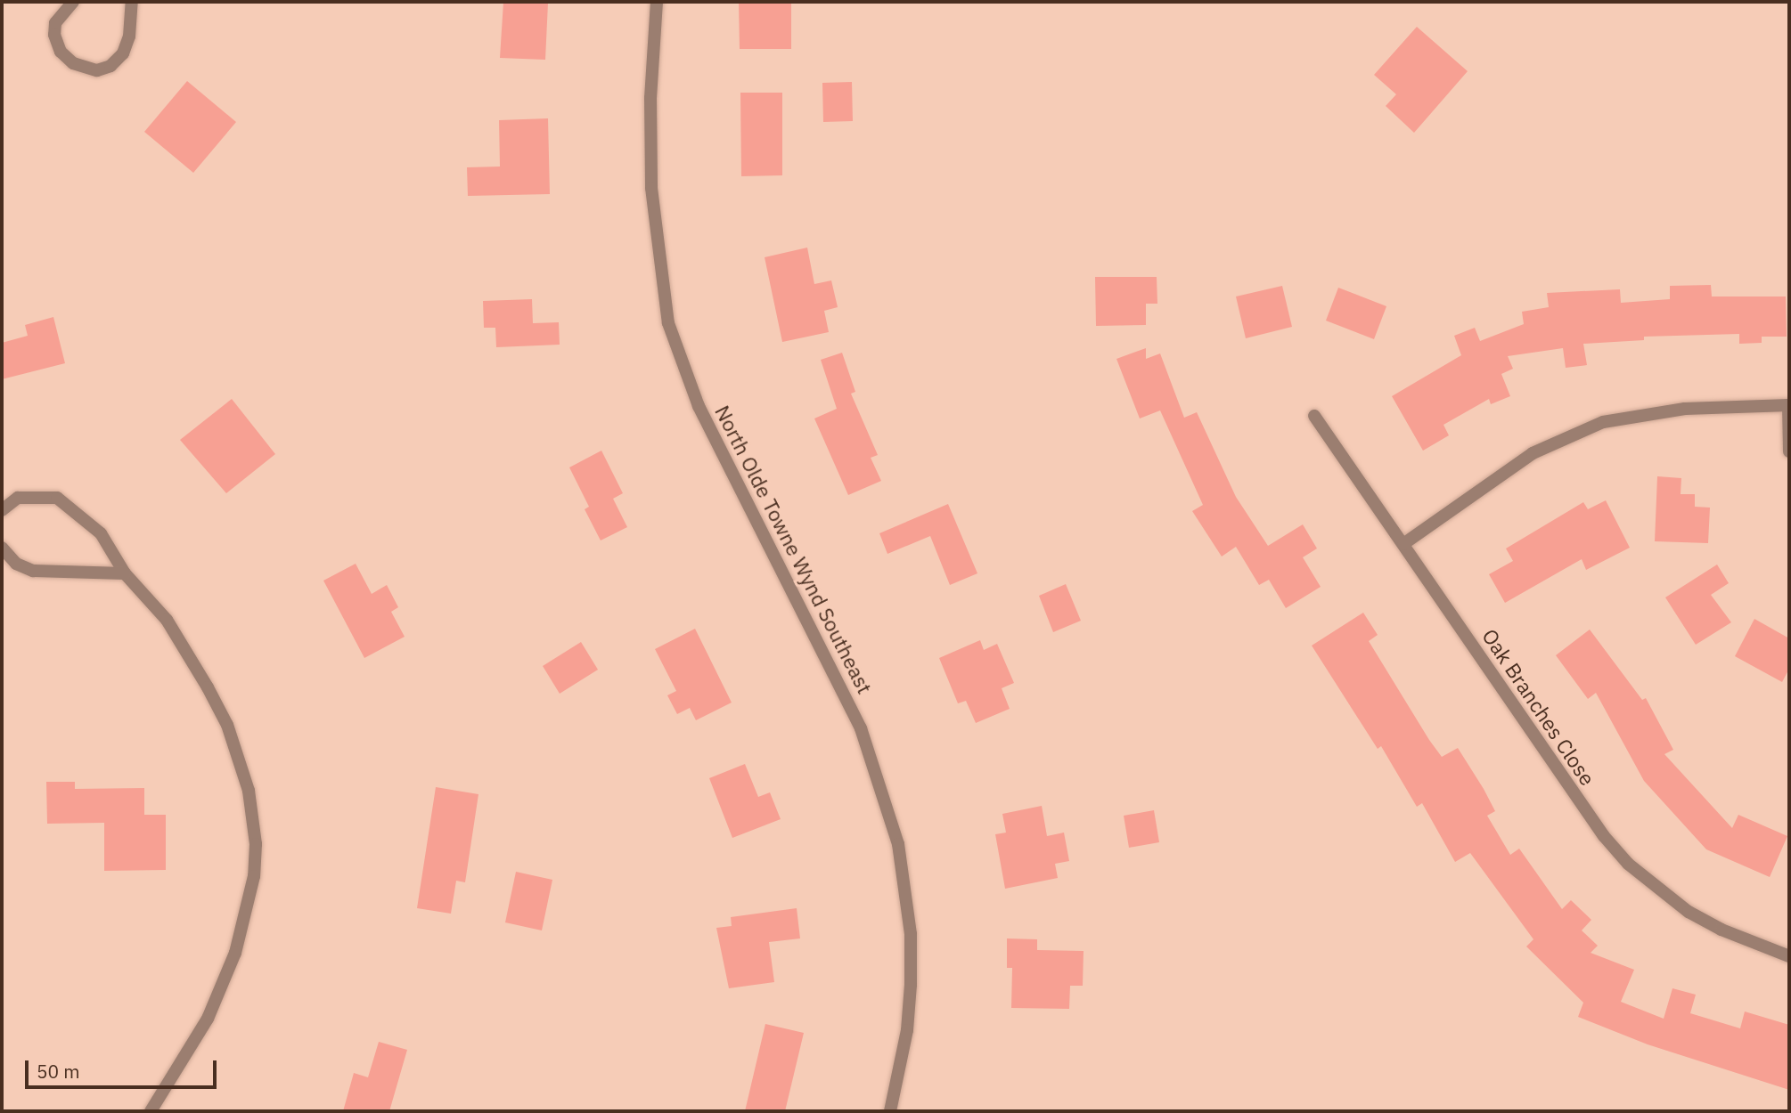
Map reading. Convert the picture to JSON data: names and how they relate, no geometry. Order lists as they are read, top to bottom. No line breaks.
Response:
{"streets":{"street":["North Olde Towne Wynd Southeast","Oak Branches Close"]},"scale_bar":"50 m"}
